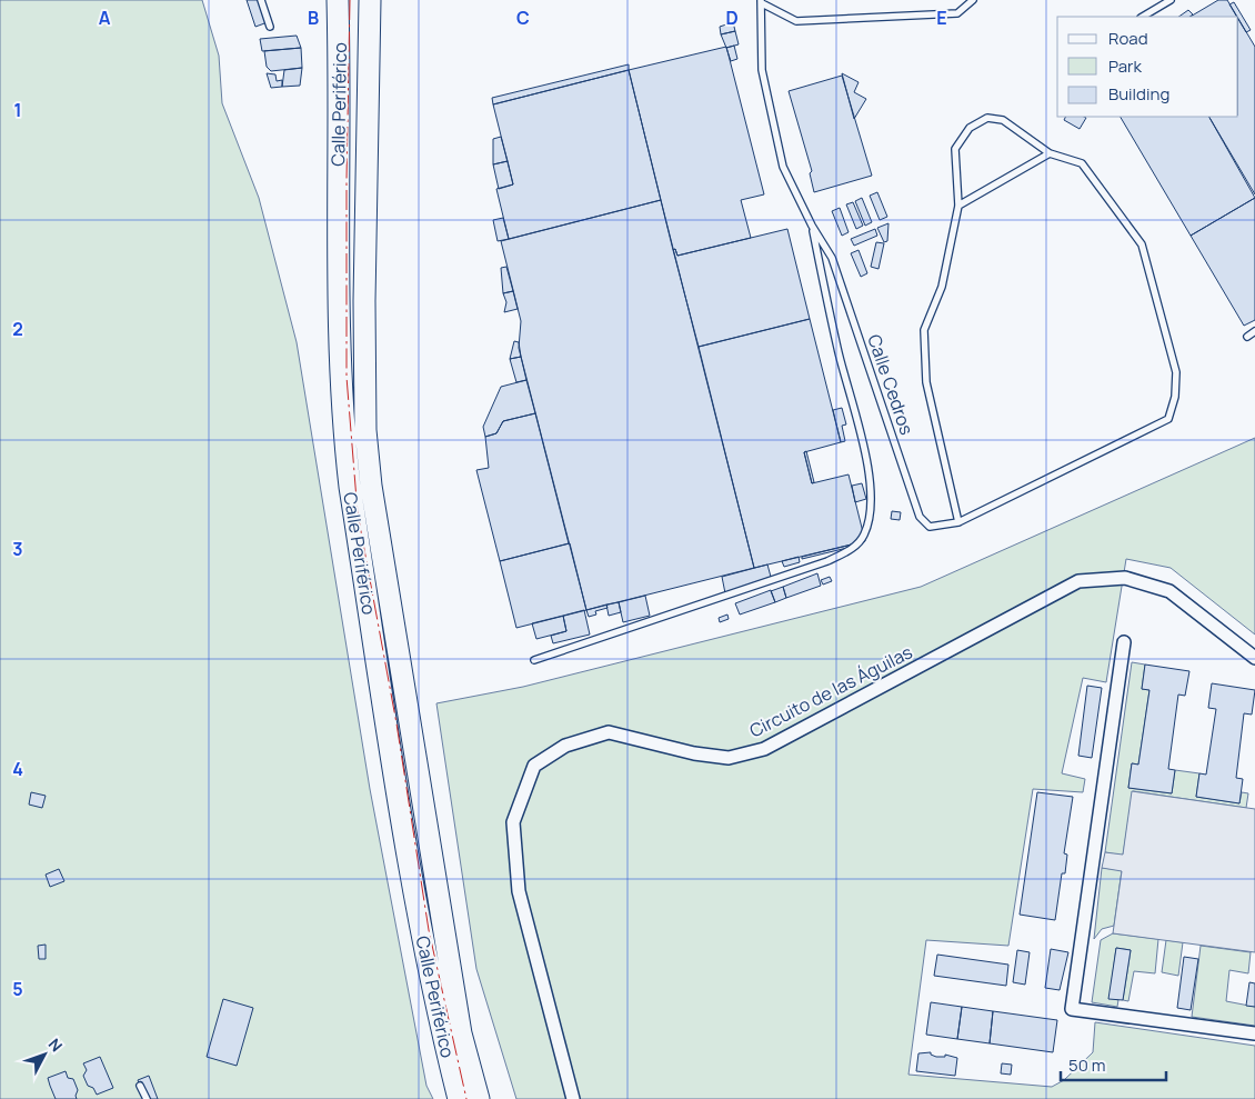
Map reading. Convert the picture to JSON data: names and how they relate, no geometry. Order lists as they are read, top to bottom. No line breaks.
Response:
{"streets":{"highway":["Calle Periférico"],"street":["Circuito de las Águilas"],"lane":["Calle Cedros"]},"legend":["Road","Park","Building"],"scale_bar":"50 m","north":"top right","grid":{"columns":["A","B","C","D","E"],"rows":["1","2","3","4","5"]}}
